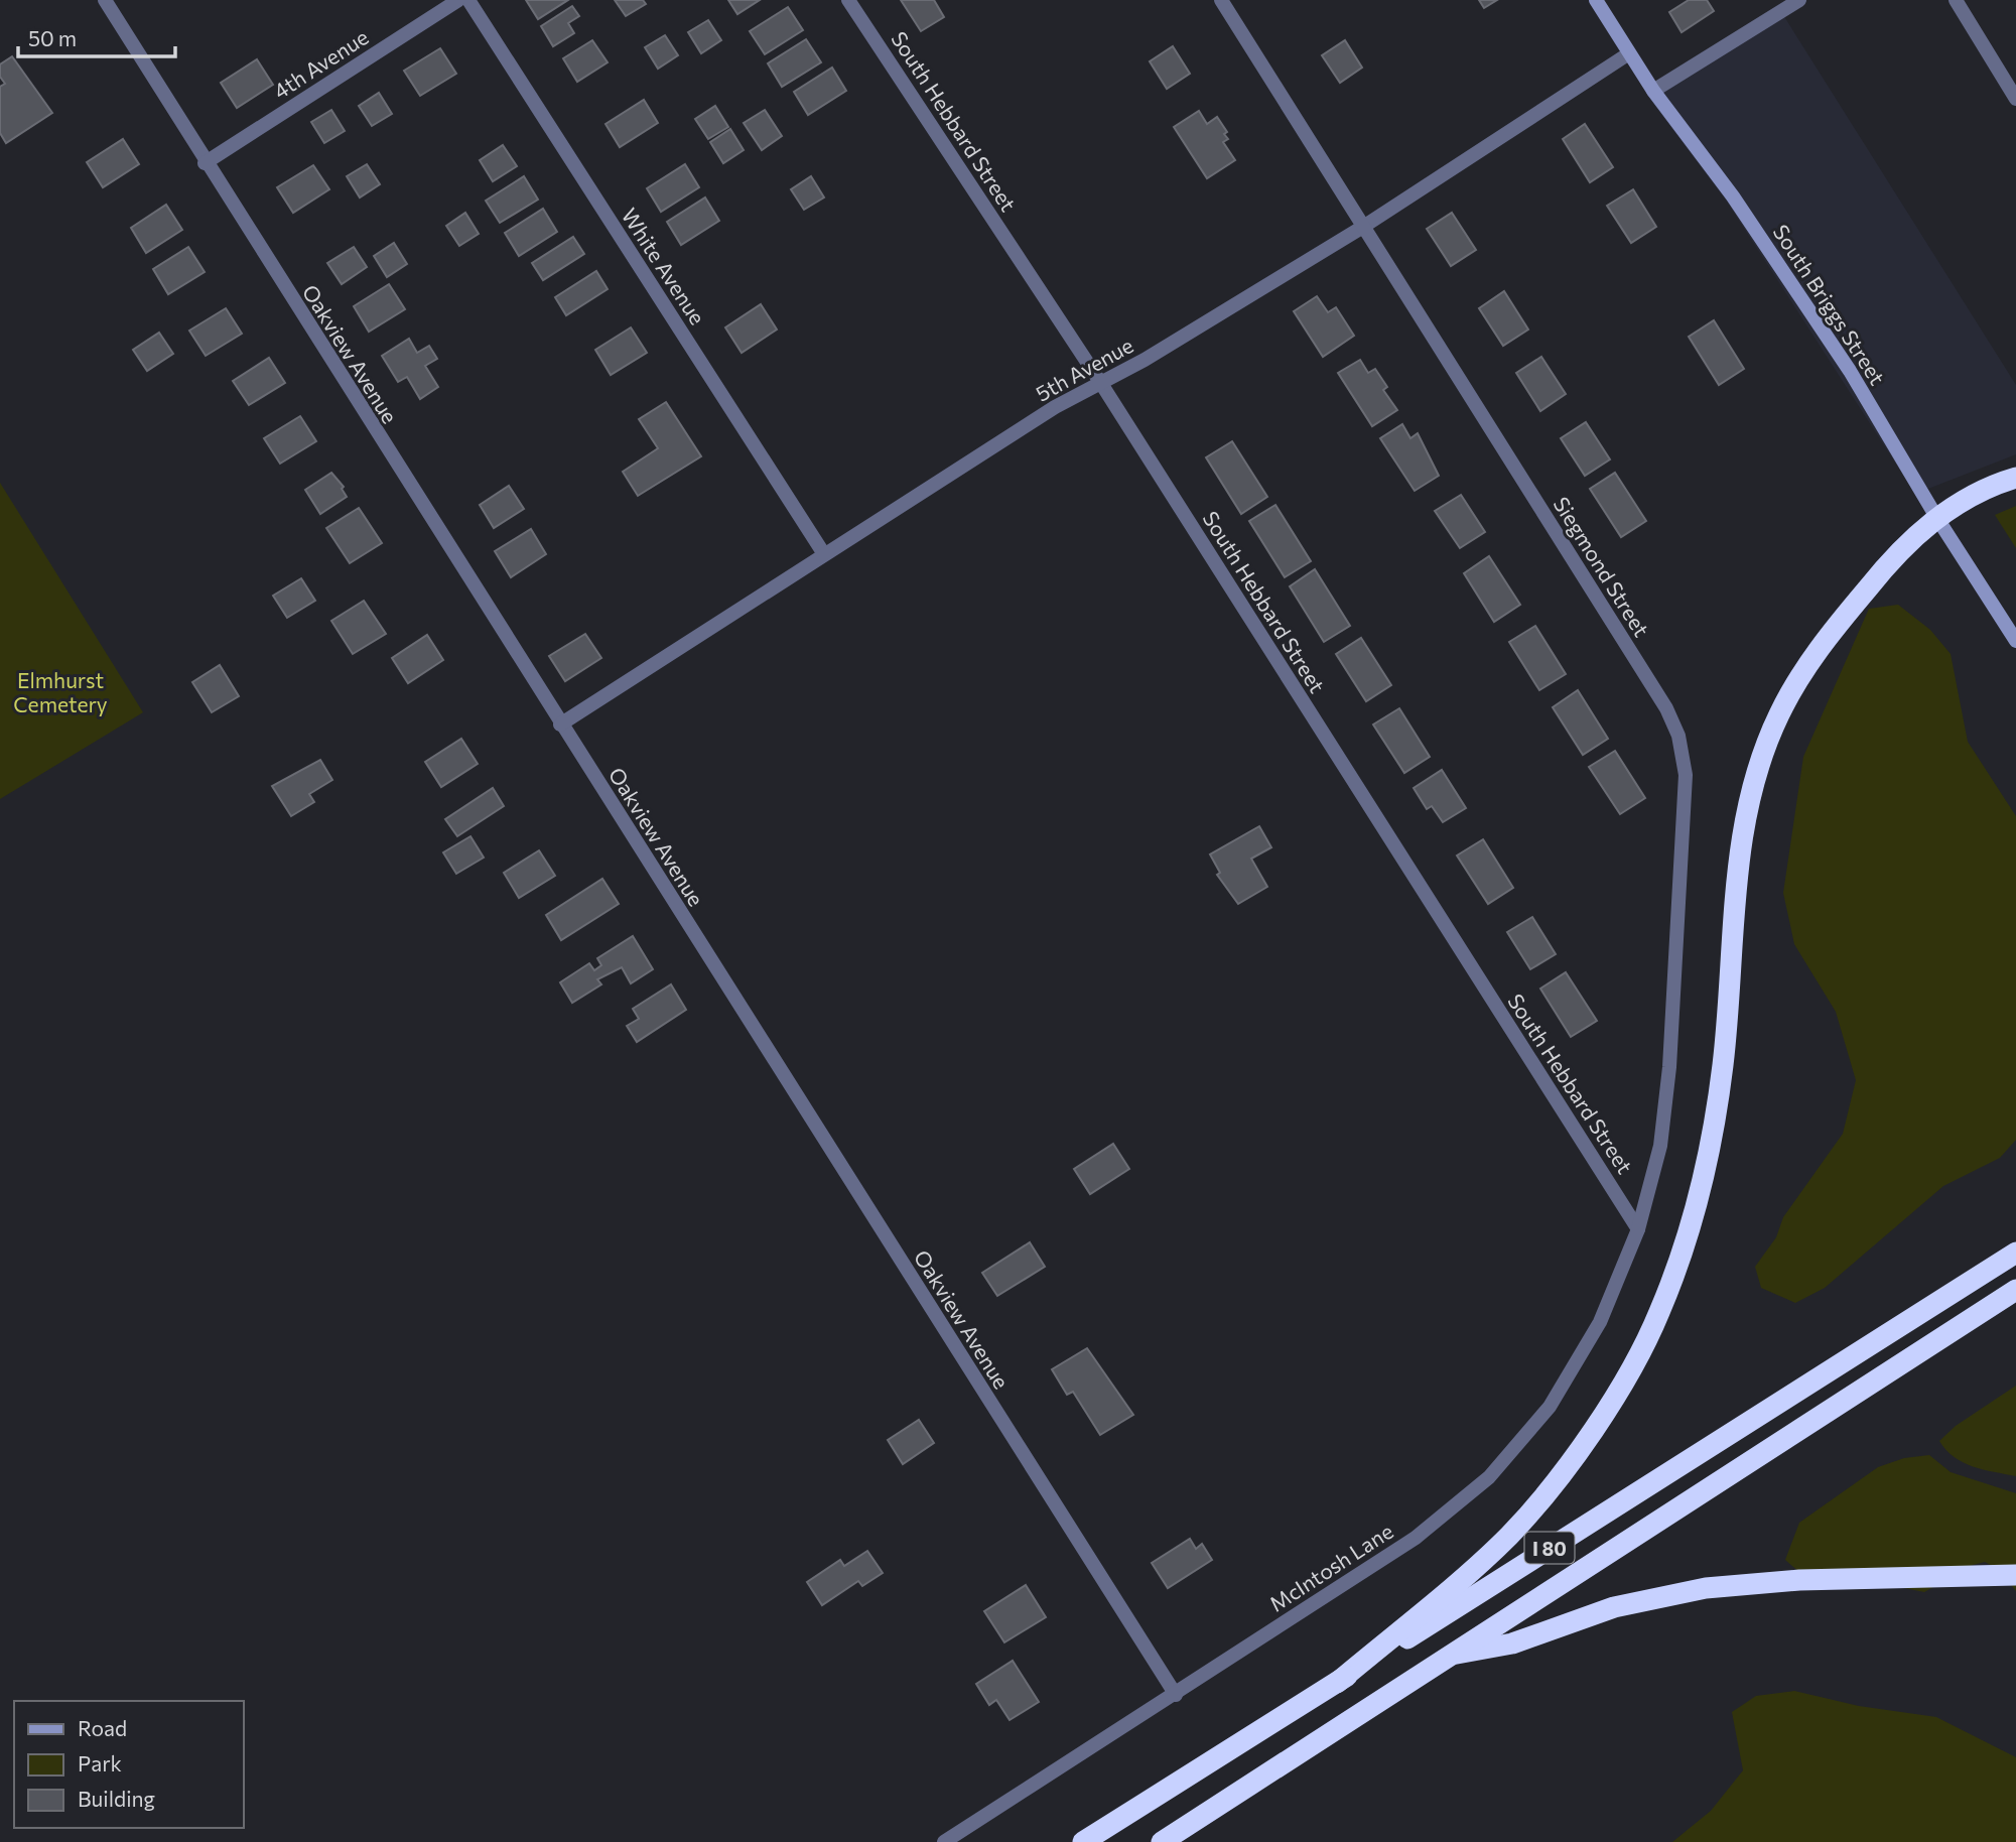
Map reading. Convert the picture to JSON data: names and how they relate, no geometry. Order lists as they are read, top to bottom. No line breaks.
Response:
{"streets":{"highway":["I 80"],"street":["4th Avenue","South Hebbard Street","White Avenue","South Briggs Street","Oakview Avenue","5th Avenue","Siegmond Street","McIntosh Lane"]},"crossings":[["4th Avenue","Oakview Avenue"],["South Hebbard Street","5th Avenue"],["South Hebbard Street","Siegmond Street"],["South Hebbard Street","McIntosh Lane"],["White Avenue","5th Avenue"],["South Briggs Street","5th Avenue"],["Oakview Avenue","5th Avenue"],["Oakview Avenue","McIntosh Lane"],["5th Avenue","Siegmond Street"],["Siegmond Street","McIntosh Lane"]],"parks":["Elmhurst Cemetery"],"legend":["Road","Park","Building"],"scale_bar":"50 m"}
